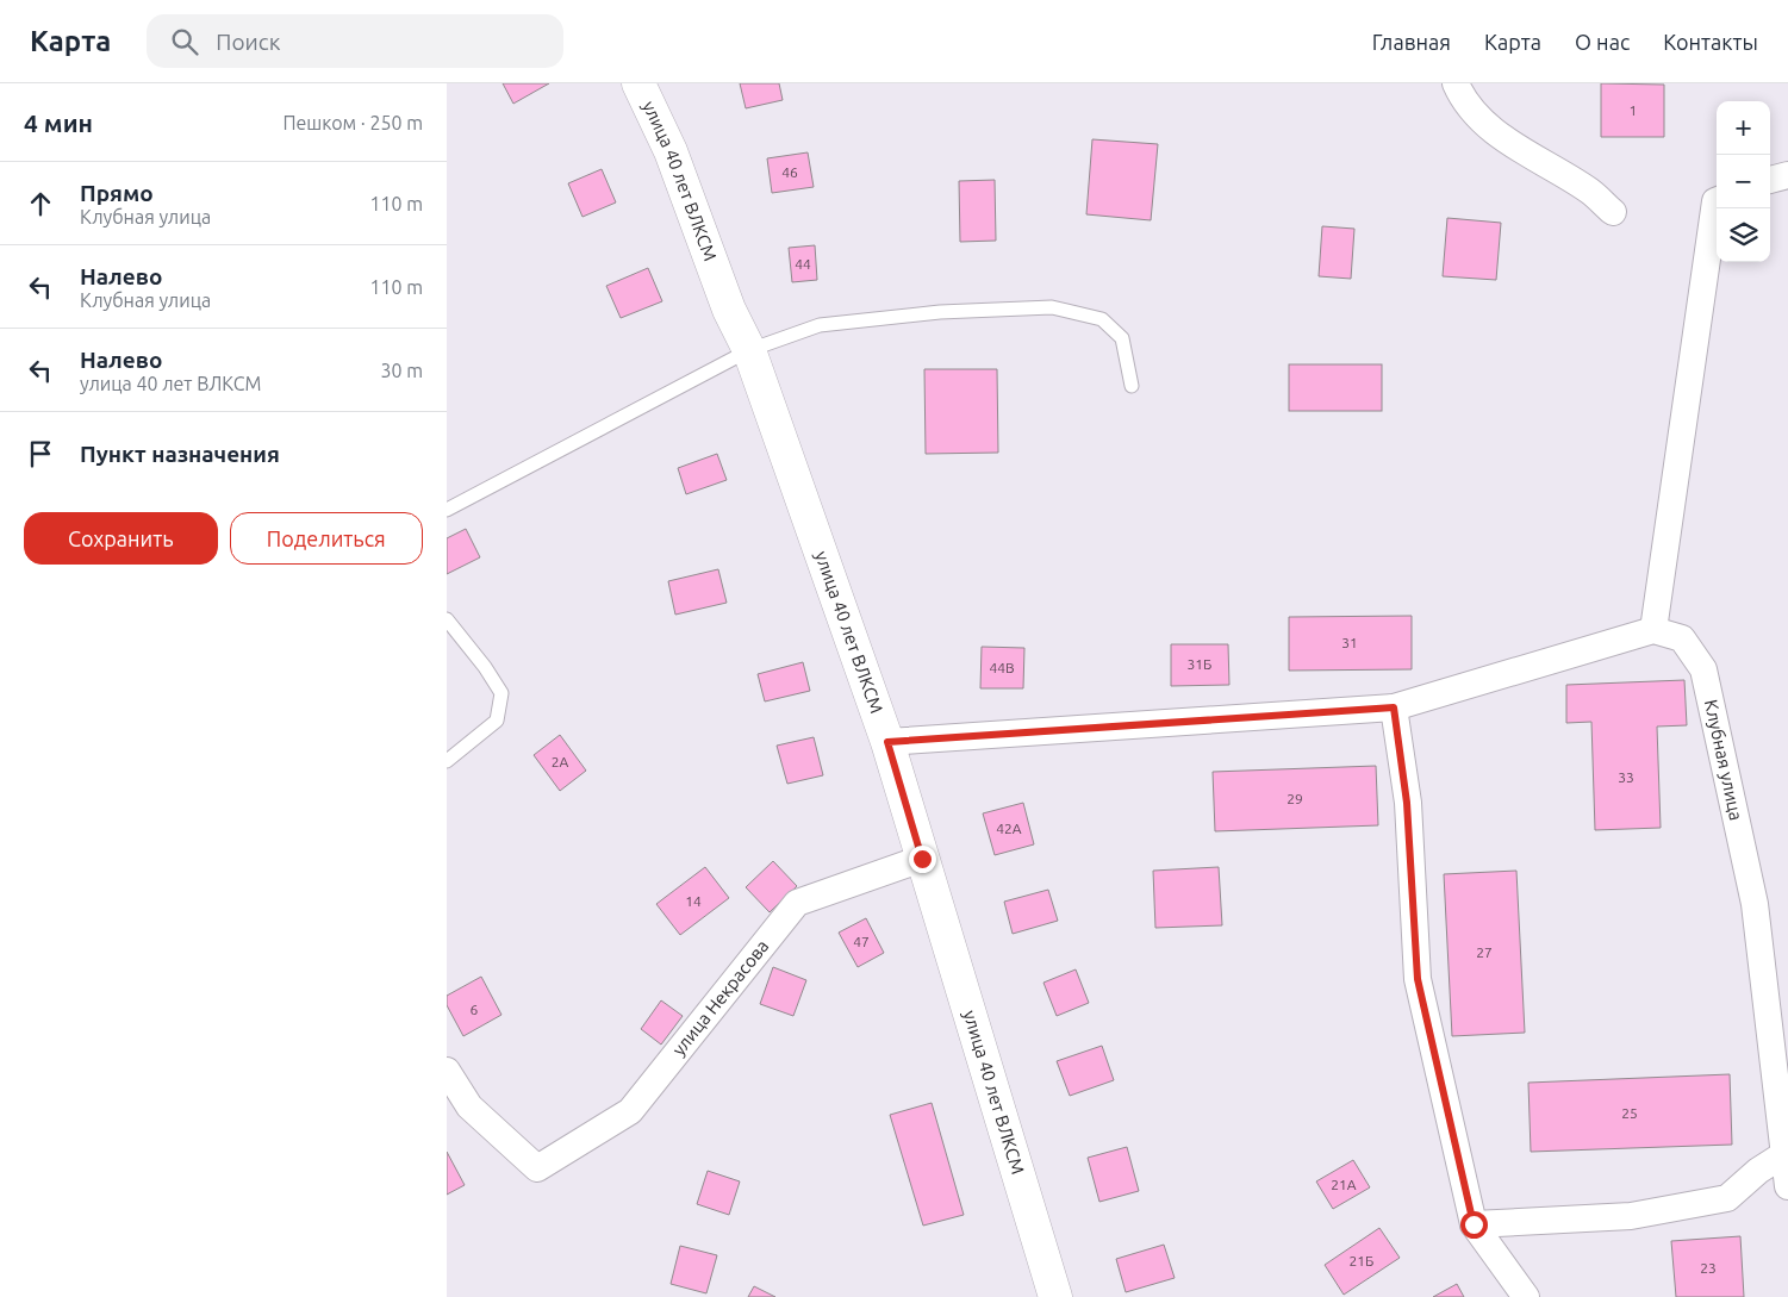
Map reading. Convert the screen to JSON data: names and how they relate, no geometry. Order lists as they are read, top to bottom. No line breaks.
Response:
{"streets":{"street":["улица 40 лет ВЛКСМ","Клубная улица","улица Некрасова"]},"crossings":[["улица 40 лет ВЛКСМ","улица Некрасова"]],"house_numbers":["1","46","44","31","31Б","44В","2А","33","29","42А","14","47","27","6","25","21А","21Б","23"],"page":{"header":"Карта","search":"Поиск","nav":["Главная","Карта","О нас","Контакты"],"heading":["4 мин","Пешком · 250 m"],"map_buttons":["+","−"],"list":[["Прямо","Клубная улица","110 m"],["Налево","Клубная улица","110 m"],["Налево","улица 40 лет ВЛКСМ","30 m"],"Пункт назначения"],"buttons":["Сохранить","Поделиться"]}}
